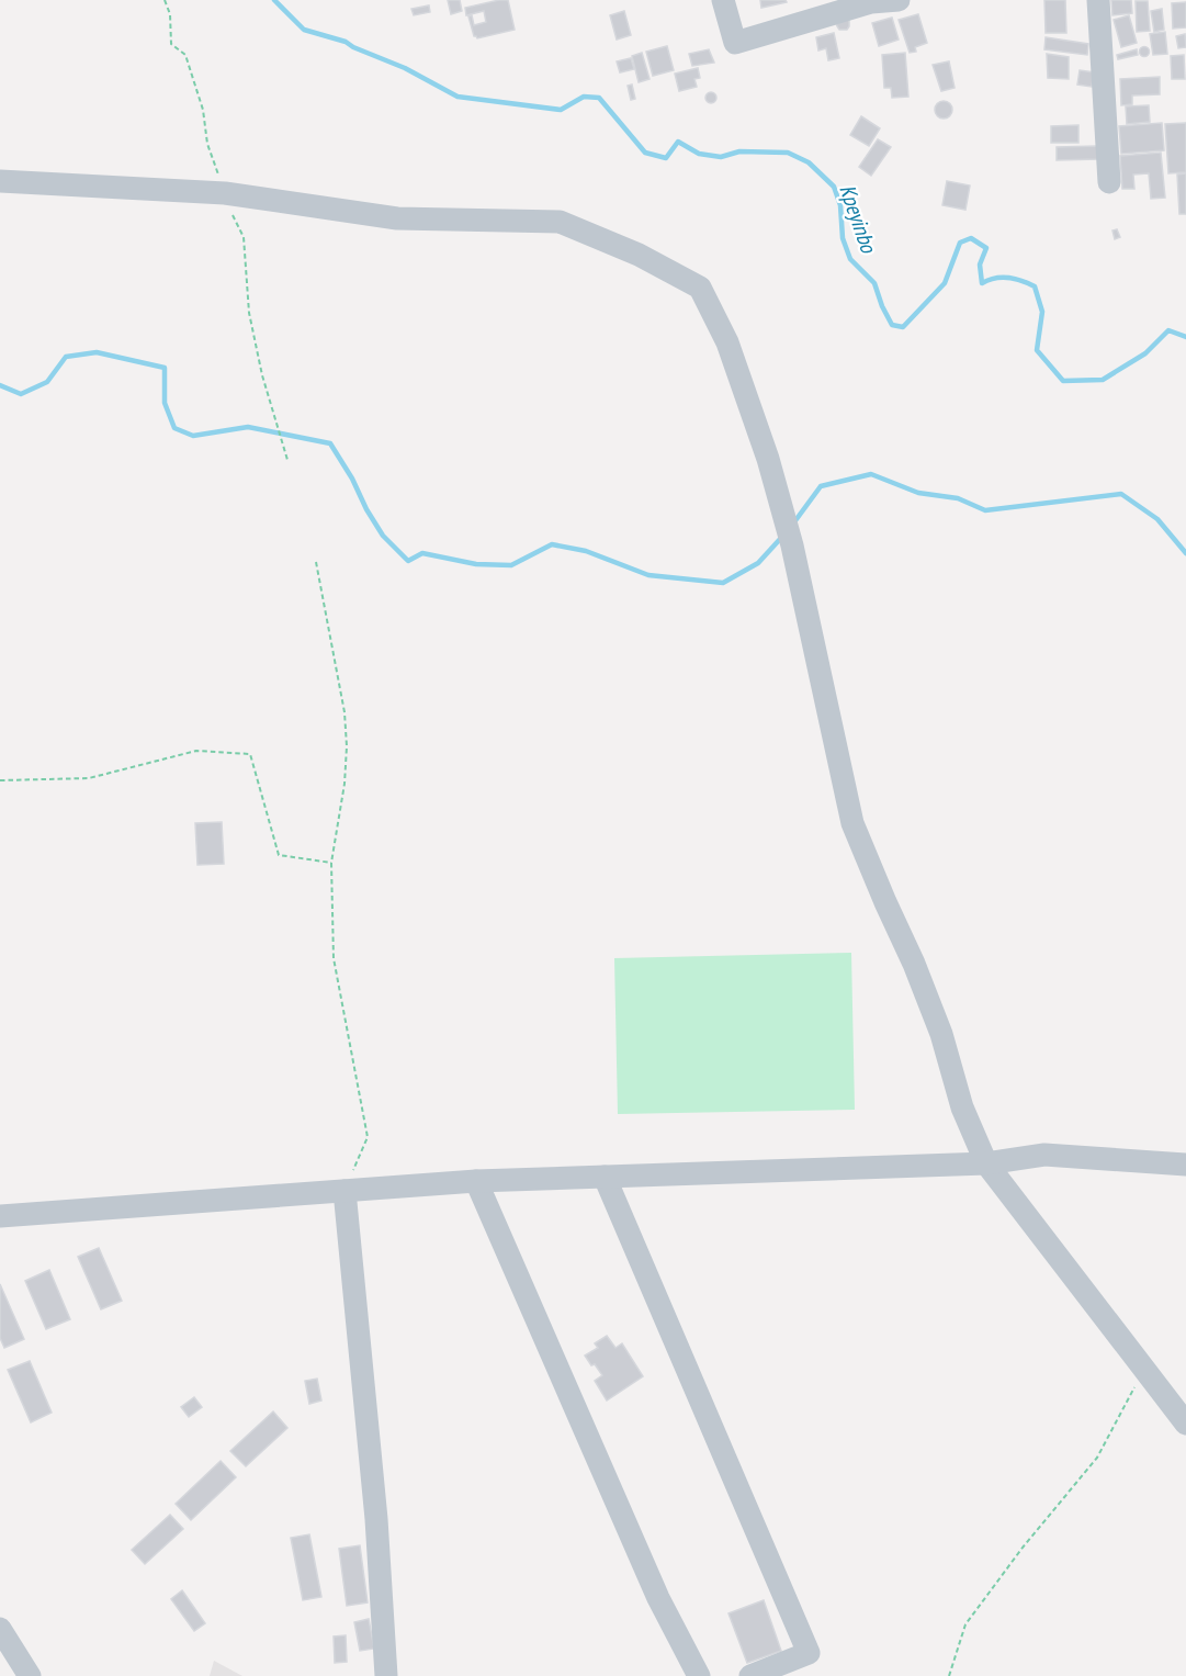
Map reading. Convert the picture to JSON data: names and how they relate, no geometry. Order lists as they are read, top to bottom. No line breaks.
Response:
{"water":["Kpeyinbo"]}
